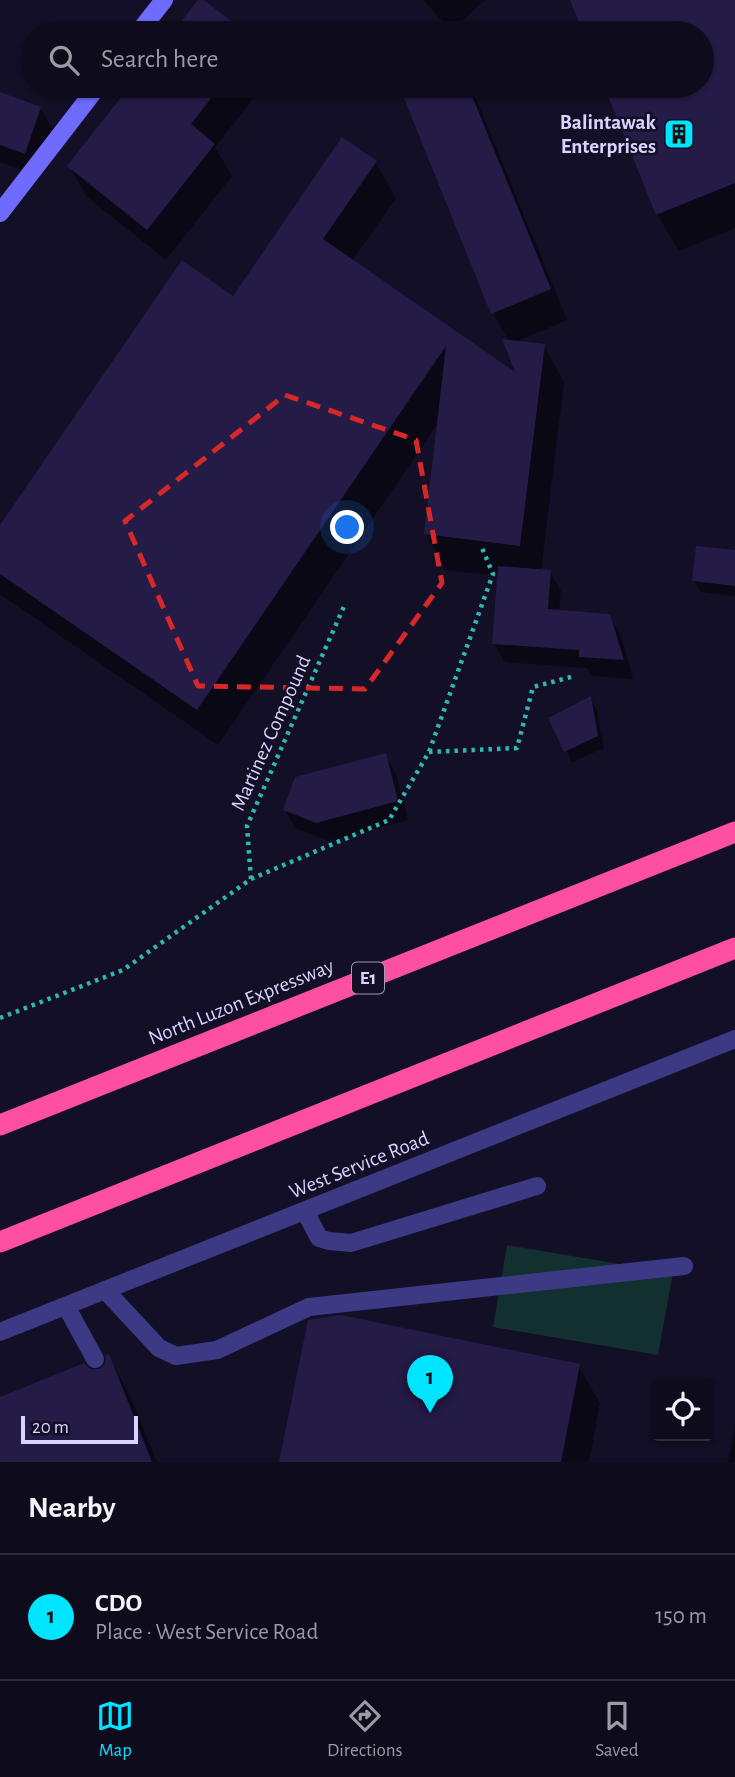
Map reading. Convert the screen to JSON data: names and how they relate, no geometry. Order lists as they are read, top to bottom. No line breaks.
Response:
{"streets":{"highway":["E1","North Luzon Expressway"],"street":["West Service Road"],"path":["Martinez Compound"]},"places":{"building":["Balintawak Enterprises"]},"scale_bar":"20 m","page":{"search":"Search here","pins":"1","scale":"20 m","heading":"Nearby","list":[{"mark":"1","name":"CDO","note":"Place · West Service Road","value":"150 m"}],"nav":["Map","Directions","Saved"]}}
